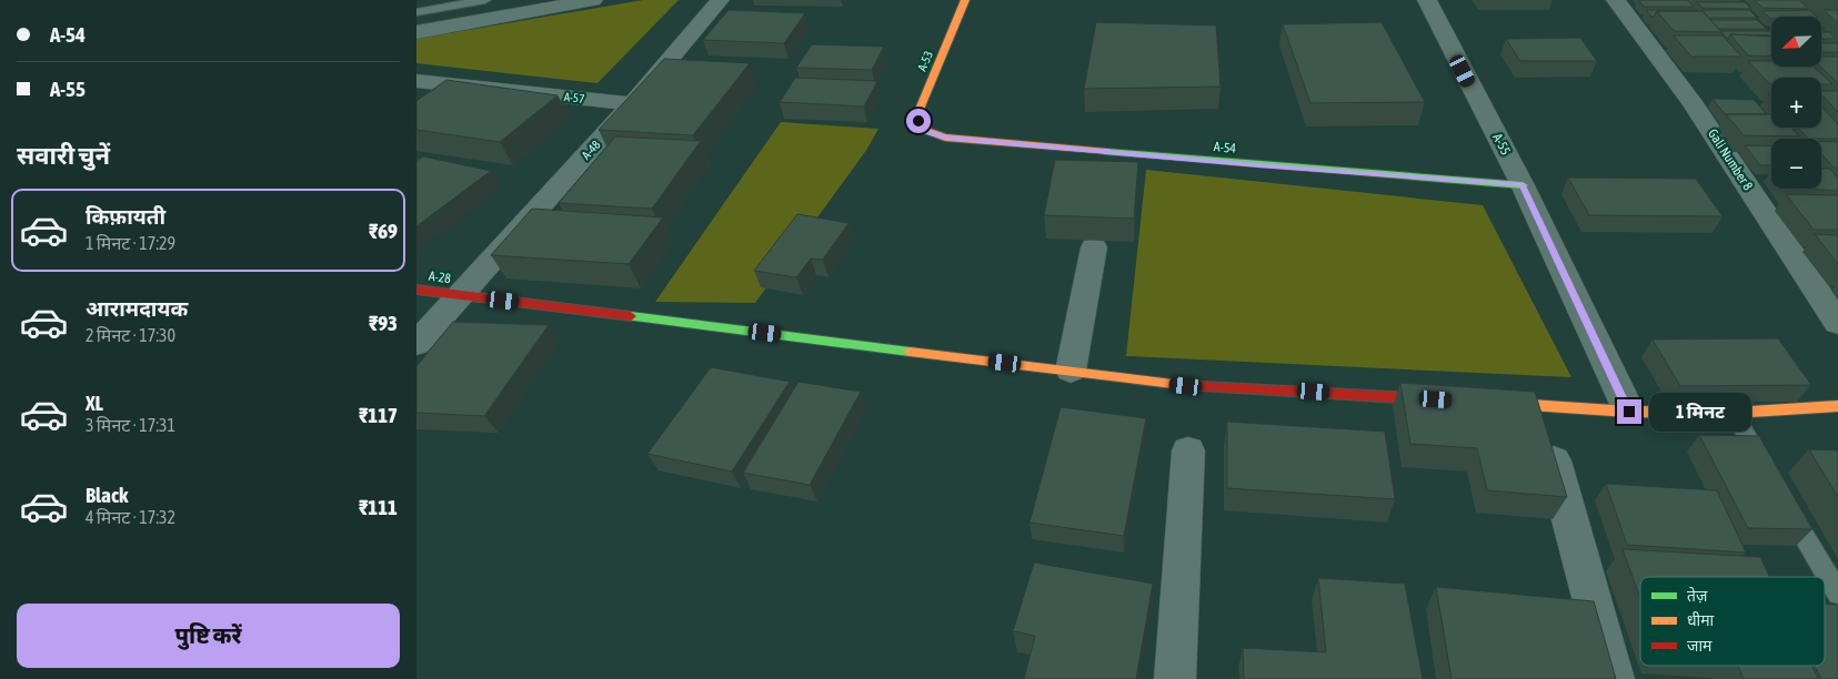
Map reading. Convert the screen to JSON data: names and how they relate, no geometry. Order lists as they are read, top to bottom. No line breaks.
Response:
{"streets":{"street":["A-53","A-57","A-55","A-54","A-48","Gali Number 8","A-28"]},"crossings":[["A-53","A-54"],["A-57","A-48"],["A-55","A-54"],["A-48","A-28"]],"legend":["तेज़","धीमा","जाम"],"north":"bottom left","page":{"banner":["A-54","A-55"],"map_buttons":["+","−"],"heading":"सवारी चुनें","list":[{"name":"किफ़ायती","note":"1 मिनट · 17:29","value":"₹69"},{"name":"आरामदायक","note":"2 मिनट · 17:30","value":"₹93"},{"name":"XL","note":"3 मिनट · 17:31","value":"₹117"},{"name":"Black","note":"4 मिनट · 17:32","value":"₹111"}],"bubble":"1 मिनट","buttons":"पुष्टि करें"}}
